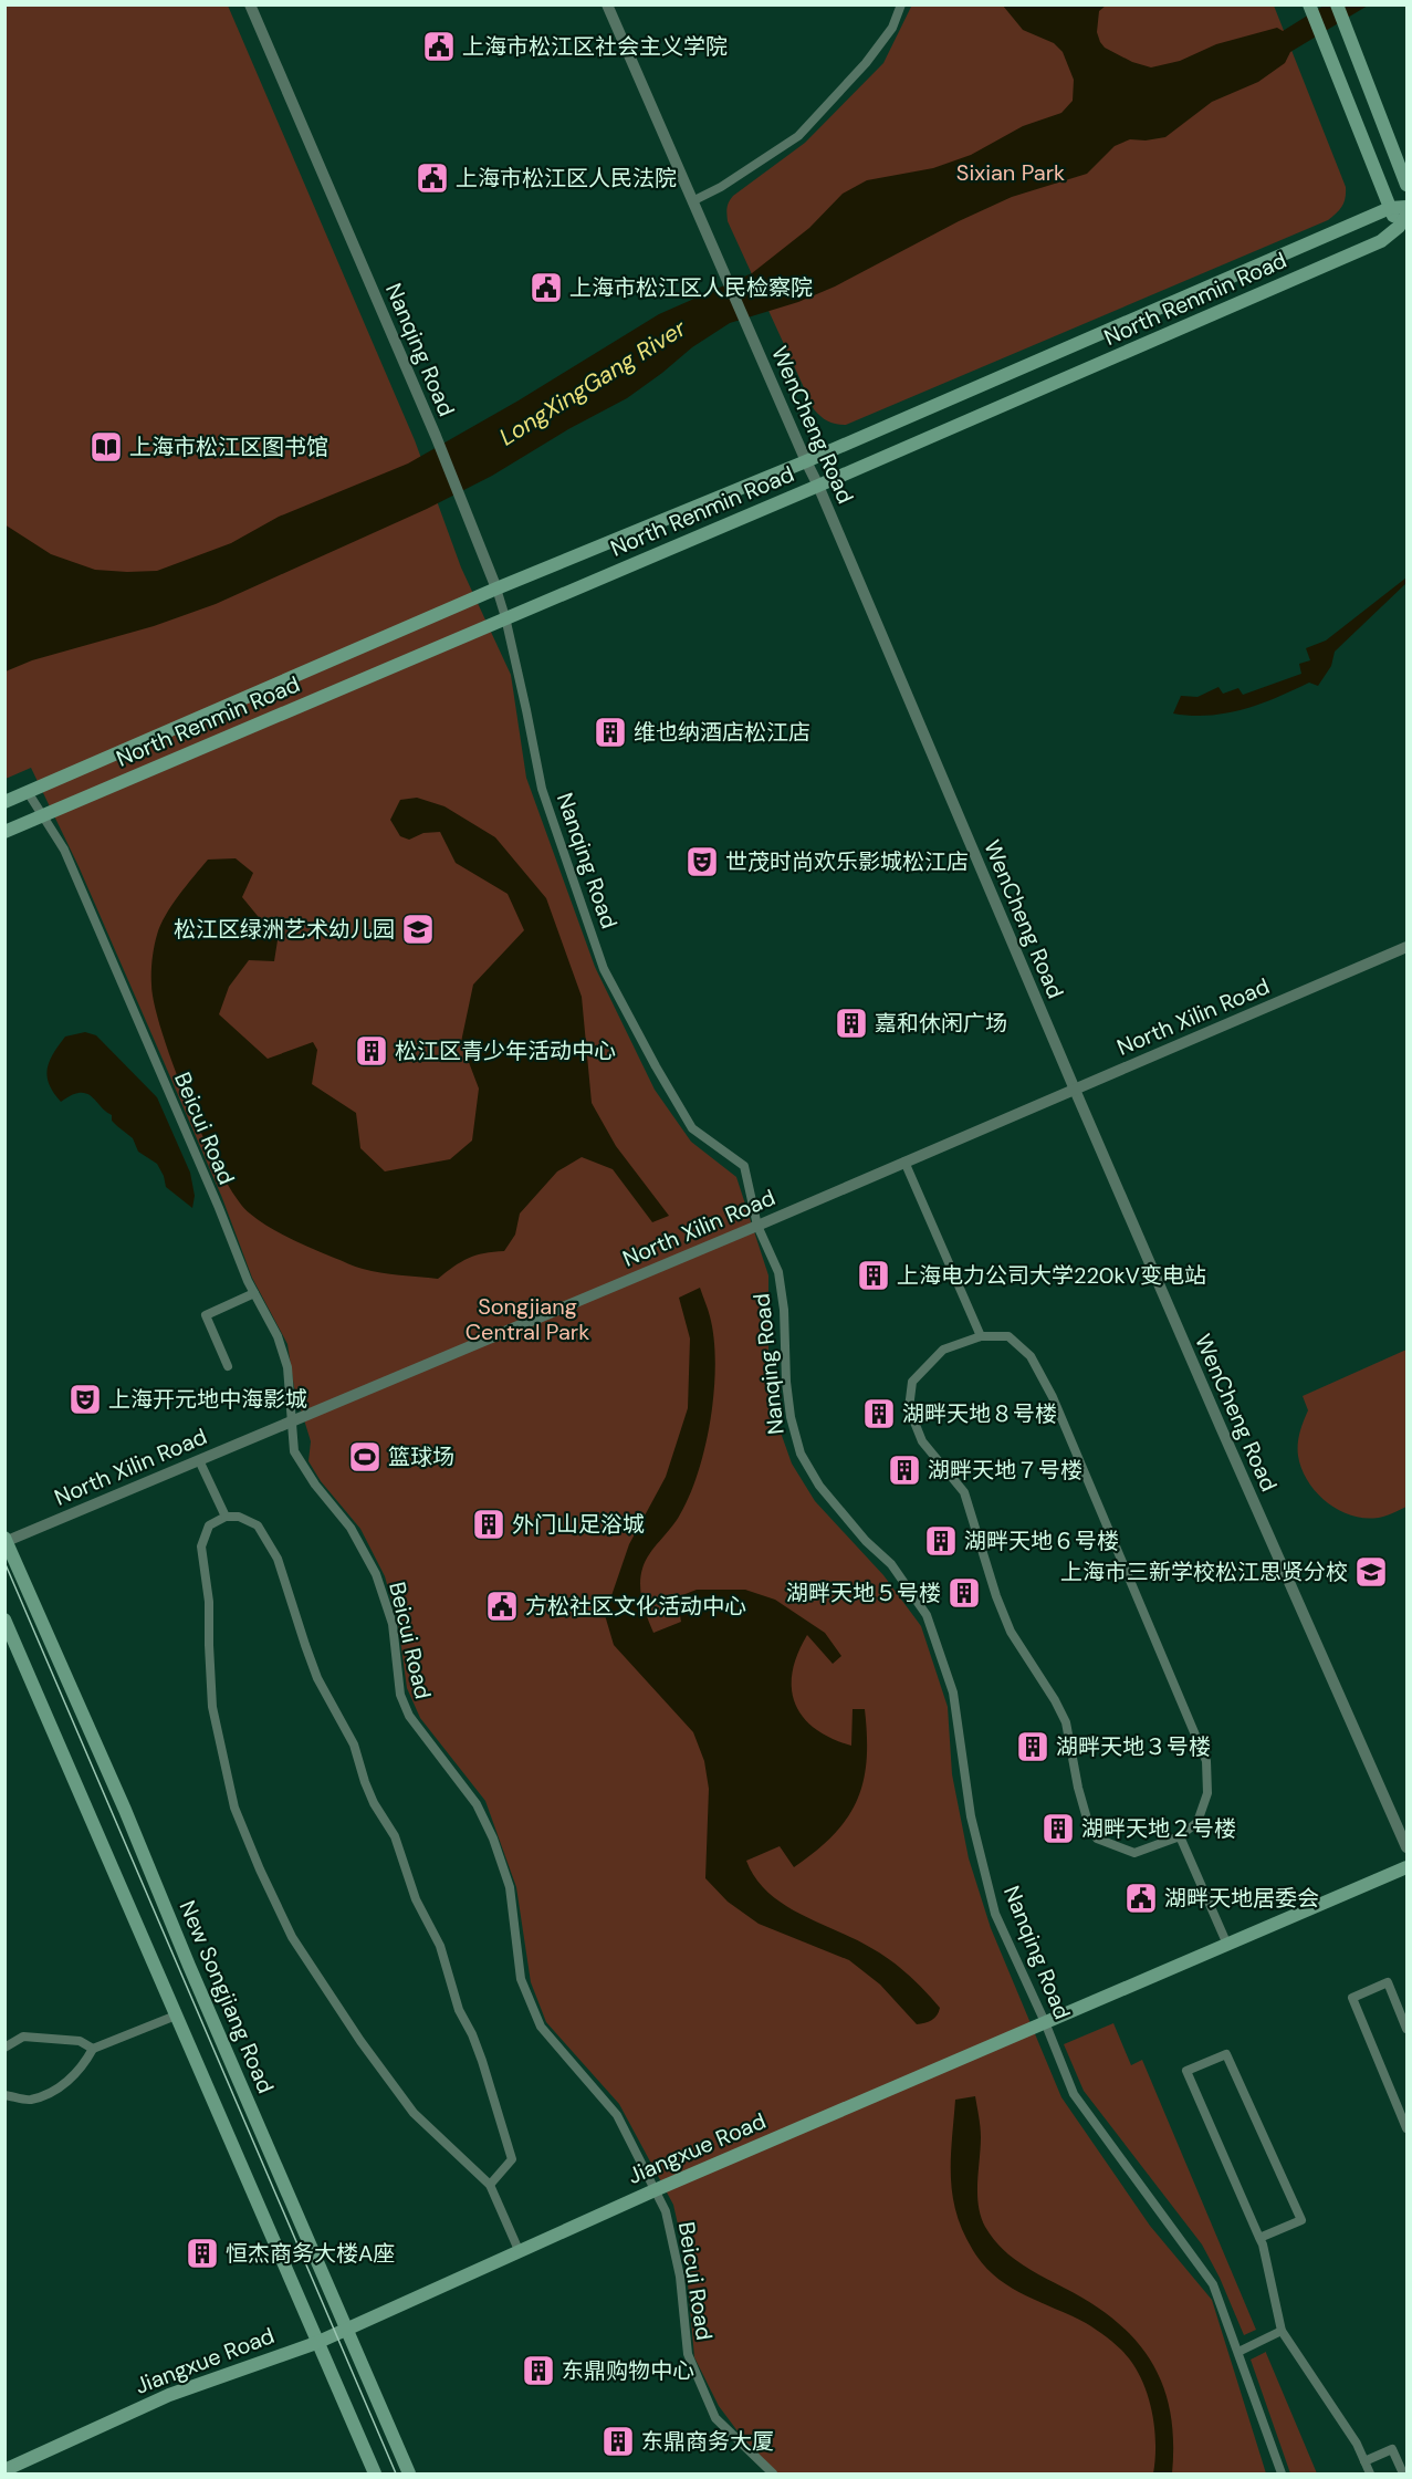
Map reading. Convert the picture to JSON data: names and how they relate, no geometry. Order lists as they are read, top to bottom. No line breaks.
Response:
{"streets":{"main road":["North Renmin Road","New Songjiang Road","Jiangxue Road"],"street":["Nanqing Road","WenCheng Road","North Xilin Road","Beicui Road"]},"crossings":[["North Renmin Road","Nanqing Road"],["North Renmin Road","WenCheng Road"],["North Renmin Road","Beicui Road"],["Nanqing Road","North Xilin Road"],["Nanqing Road","Jiangxue Road"],["WenCheng Road","North Xilin Road"],["North Xilin Road","Beicui Road"],["North Xilin Road","New Songjiang Road"],["Beicui Road","Jiangxue Road"],["New Songjiang Road","Jiangxue Road"]],"water":["LongXingGang River"],"parks":["Sixian Park","Songjiang Central Park"],"places":{"public building":["上海市松江区社会主义学院","上海市松江区人民法院","上海市松江区人民检察院","方松社区文化活动中心","湖畔天地居委会"],"library":["上海市松江区图书馆"],"building":["维也纳酒店松江店","嘉和休闲广场","松江区青少年活动中心","上海电力公司大学220kV变电站","湖畔天地８号楼","湖畔天地７号楼","外门山足浴城","湖畔天地６号楼","湖畔天地５号楼","湖畔天地３号楼","湖畔天地２号楼","恒杰商务大楼A座","东鼎购物中心","东鼎商务大厦"],"theatre":["世茂时尚欢乐影城松江店","上海开元地中海影城"],"school or university":["松江区绿洲艺术幼儿园","上海市三新学校松江思贤分校"],"sports":["篮球场"]}}
